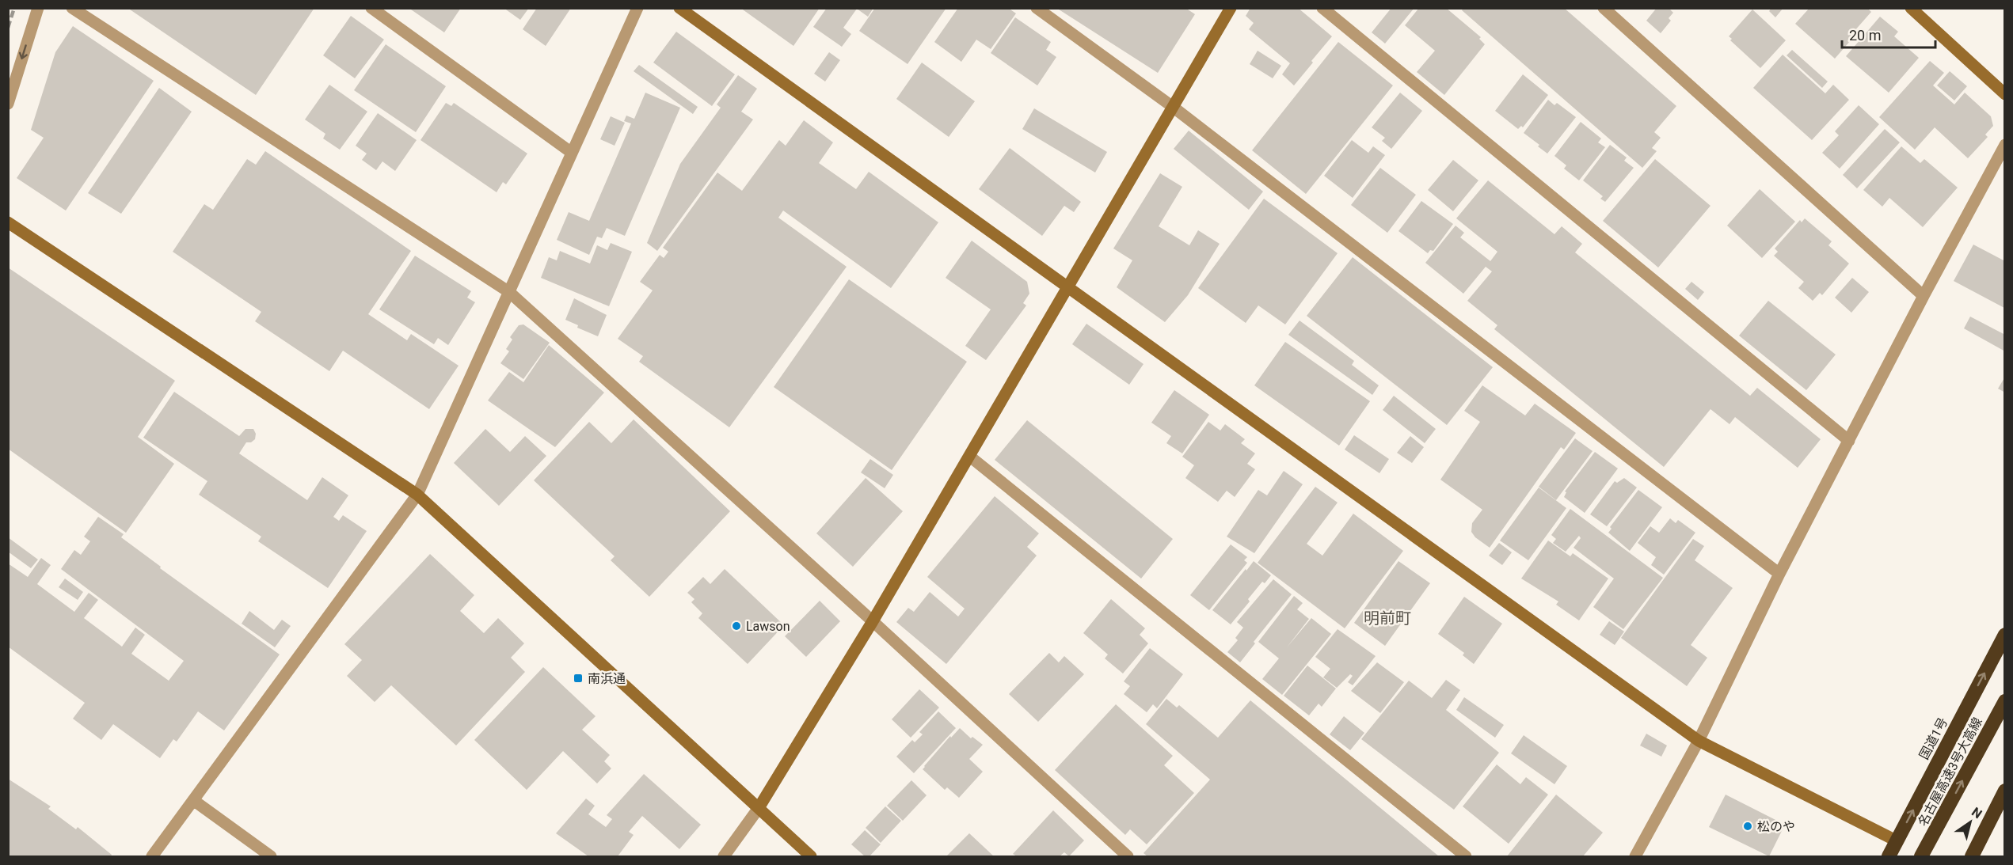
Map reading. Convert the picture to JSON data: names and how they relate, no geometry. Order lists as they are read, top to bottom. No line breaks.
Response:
{"streets":{"highway":["国道1号","名古屋高速3号大高線"]},"districts":["明前町"],"places":{"other":["Lawson","松のや"],"transit":["南浜通"]},"scale_bar":"20 m","north":"top right"}
